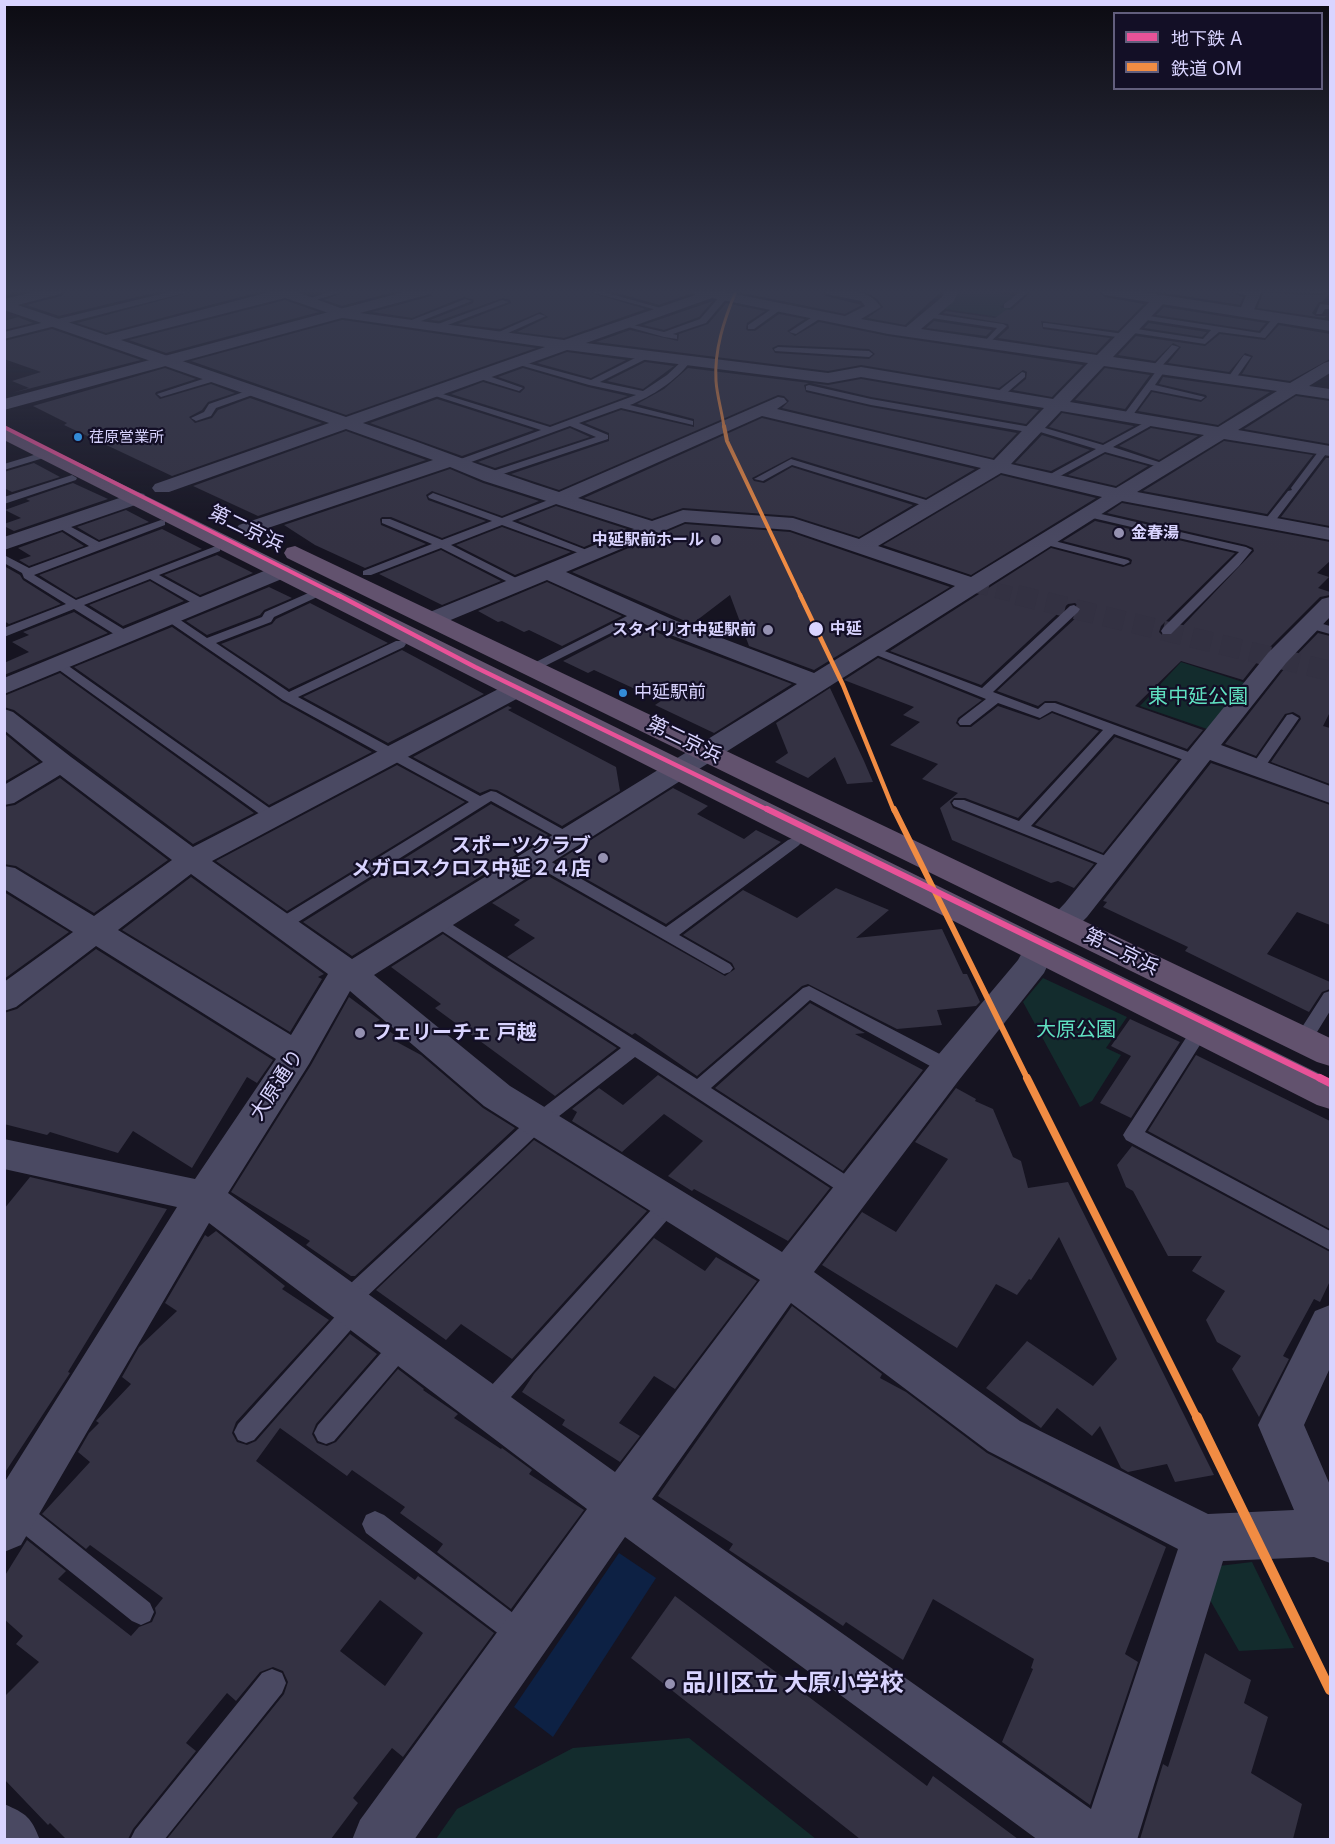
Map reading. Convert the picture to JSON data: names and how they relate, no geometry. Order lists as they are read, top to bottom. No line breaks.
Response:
{"streets":{"highway":["第二京浜"],"street":["大原通り"]},"crossings":[["第二京浜","大原通り"]],"parks":["東中延公園","大原公園"],"places":["荏原営業所","金春湯","中延駅前ホール","中延","スタイリオ中延駅前","中延駅前","スポーツクラブ メガロスクロス中延２４店","フェリーチェ 戸越","品川区立 大原小学校"],"lines":["rail line OM","metro line A"],"legend":["地下鉄 A","鉄道 OM"]}
